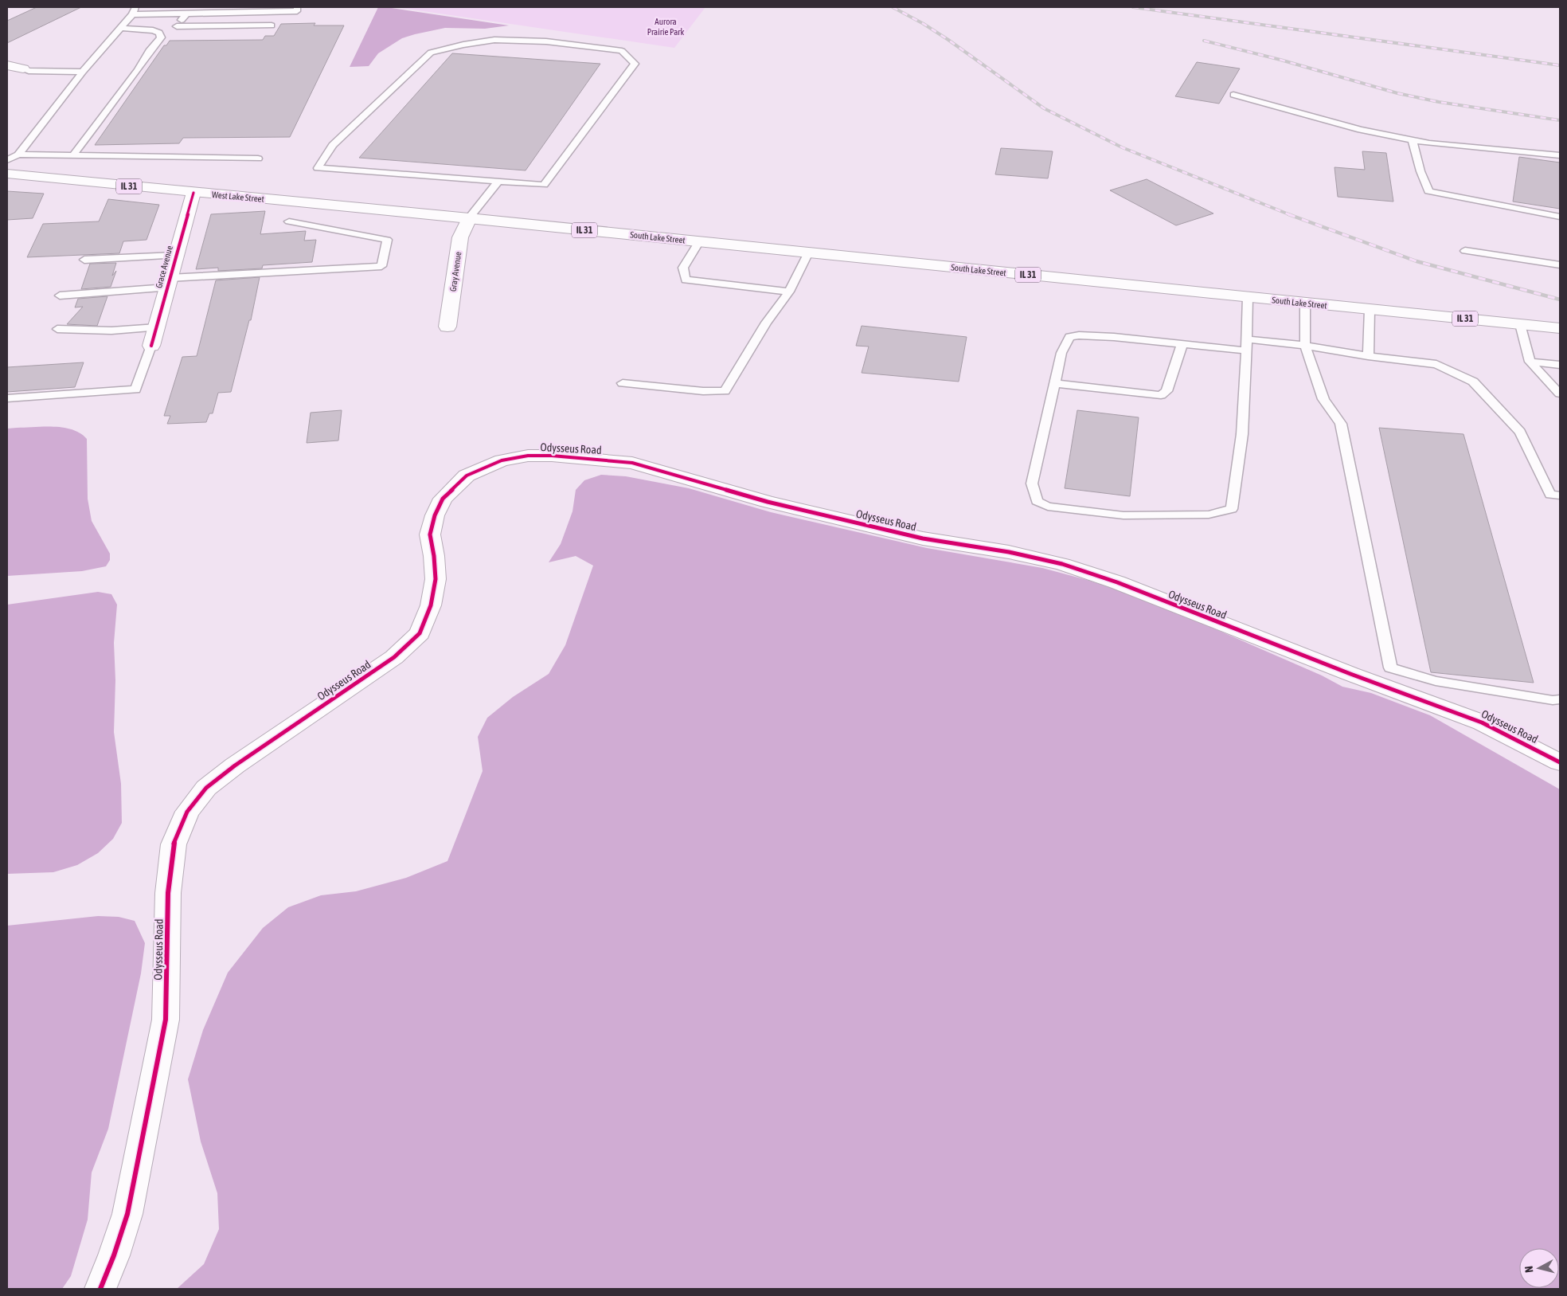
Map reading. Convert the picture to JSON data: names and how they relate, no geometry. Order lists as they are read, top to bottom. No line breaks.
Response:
{"streets":{"street":["IL 31","West Lake Street","South Lake Street","Grace Avenue","Gray Avenue","Odysseus Road"]},"crossings":[["West Lake Street","South Lake Street"],["West Lake Street","Grace Avenue"],["West Lake Street","Gray Avenue"],["South Lake Street","Gray Avenue"]],"parks":["Aurora Prairie Park"],"north":"left"}
